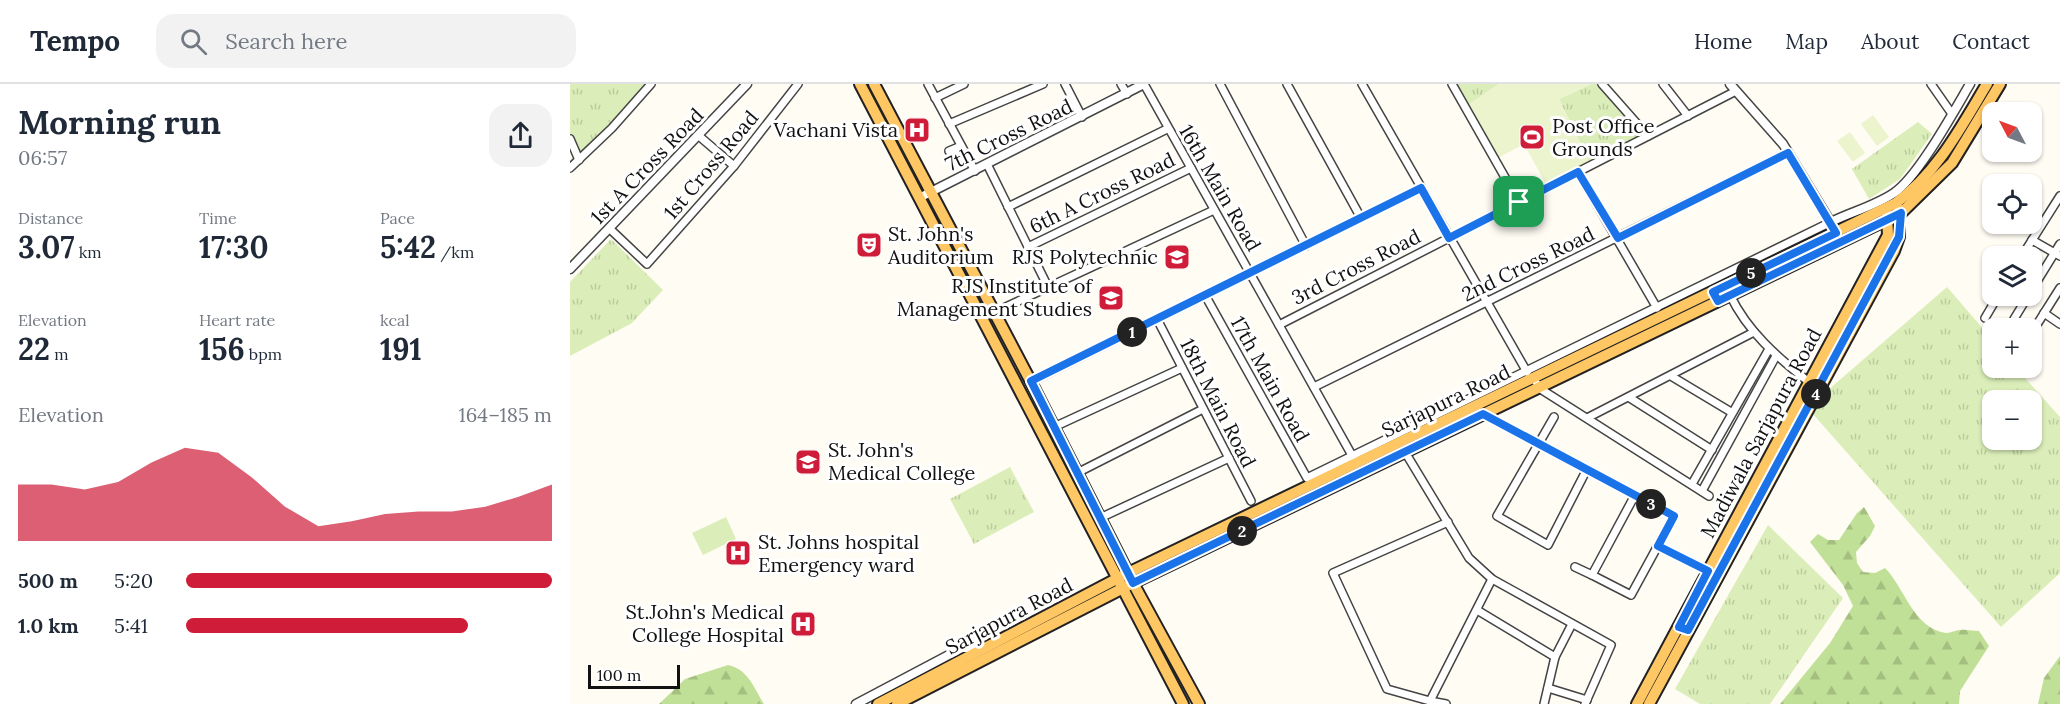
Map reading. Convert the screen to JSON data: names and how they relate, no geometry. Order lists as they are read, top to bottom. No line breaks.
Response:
{"streets":{"main road":["Sarjapura Road","Madiwala Sarjapura Road"],"street":["7th Cross Road","1st Cross Road","1st A Cross Road","16th Main Road","6th A Cross Road","2nd Cross Road","3rd Cross Road","17th Main Road","18th Main Road"]},"crossings":[["7th Cross Road","16th Main Road"],["7th Cross Road","6th A Cross Road"],["1st Cross Road","1st A Cross Road"],["16th Main Road","6th A Cross Road"],["16th Main Road","2nd Cross Road"],["16th Main Road","3rd Cross Road"],["16th Main Road","Sarjapura Road"],["17th Main Road","Sarjapura Road"],["Sarjapura Road","18th Main Road"],["Sarjapura Road","Madiwala Sarjapura Road"]],"places":{"hospital":["Vachani Vista","St. Johns hospital Emergency ward","St.John's Medical College Hospital"],"sports":["Post Office Grounds"],"theatre":["St. John's Auditorium"],"school or university":["RJS Polytechnic","RJS Institute of Management Studies","St. John's Medical College"]},"scale_bar":"100 m","north":"top left","page":{"header":"Tempo","search":"Search here","nav":["Home","Map","About","Contact"],"heading":["Morning run","06:57"],"map_buttons":["+","−"],"stats":[["Distance","3.07 km"],["Time","17:30"],["Pace","5:42 /km"],["Elevation","22 m"],["Heart rate","156 bpm"],["kcal","191"]],"pins":["5","1","4","3","2"],"chart":["Elevation","164–185 m"],"list":[{"name":"500 m","note":"5:20"},{"name":"1.0 km","note":"5:41"}],"scale":"100 m"}}
